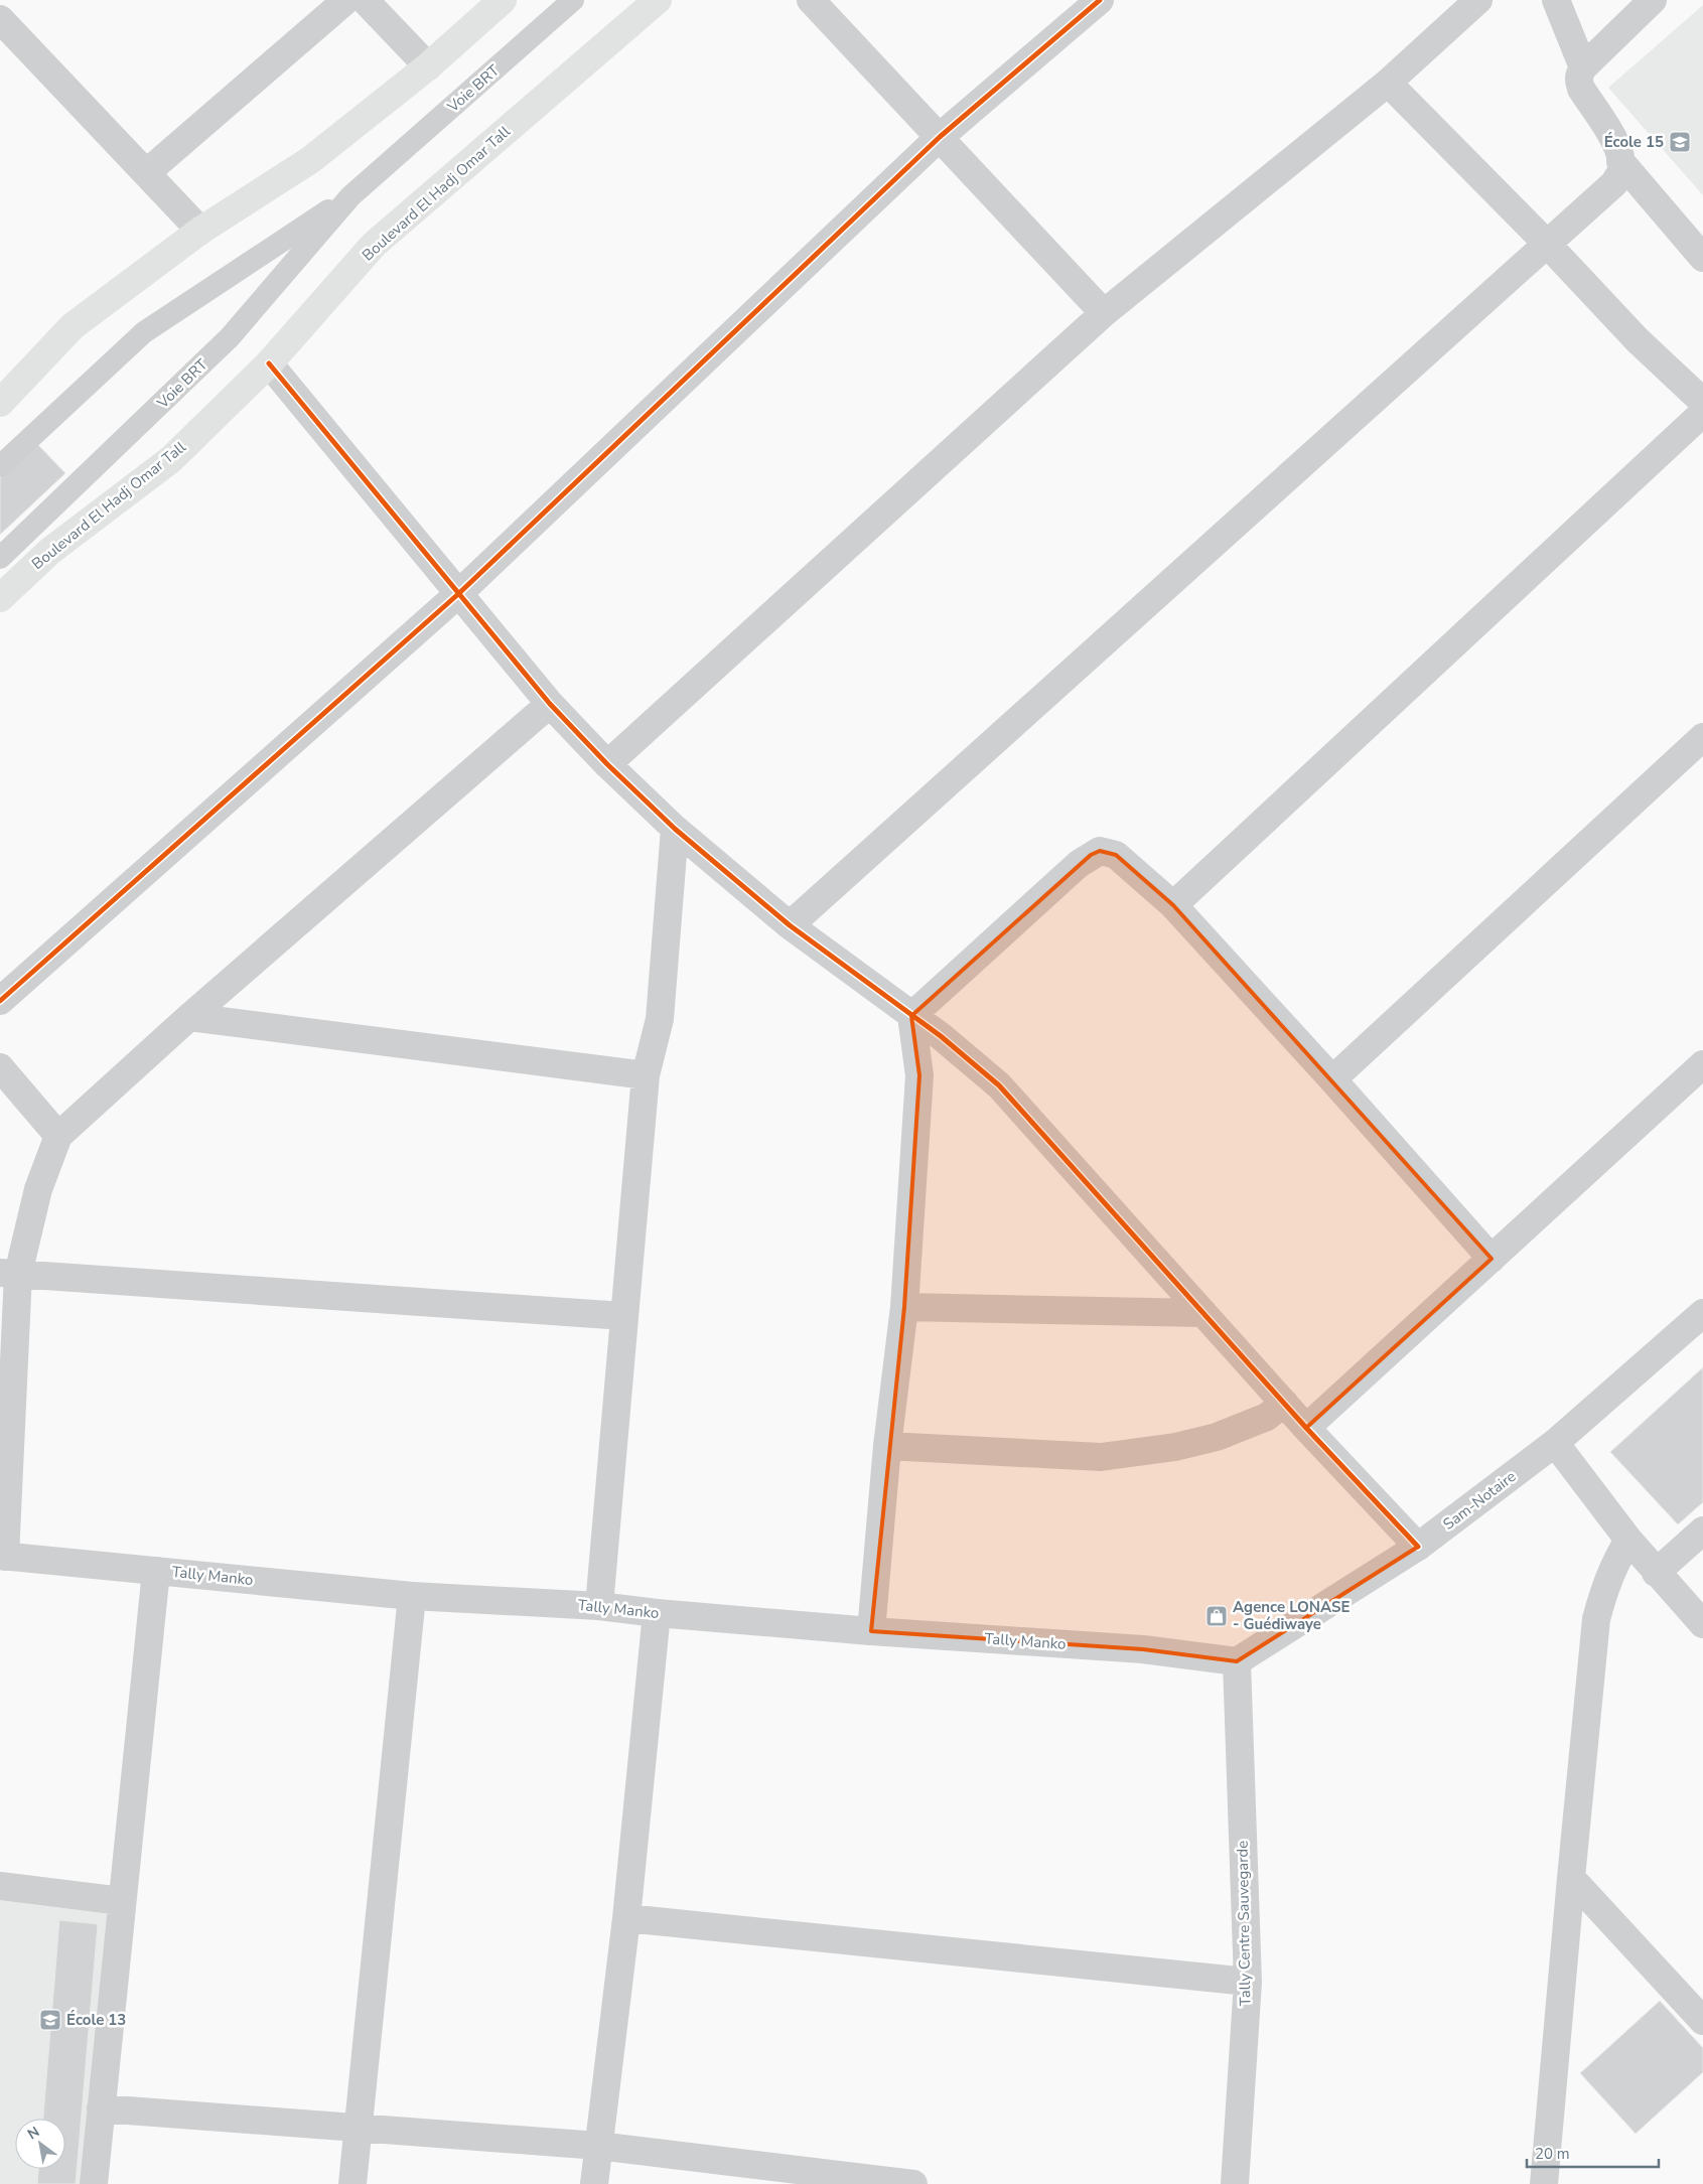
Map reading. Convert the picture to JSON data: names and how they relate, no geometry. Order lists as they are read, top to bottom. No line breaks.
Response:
{"streets":{"main road":["Boulevard El Hadj Omar Tall"],"street":["Sam-Notaire","Tally Manko","Tally Centre Sauvegarde"],"lane":["Voie BRT"]},"crossings":[["Sam-Notaire","Tally Manko"],["Sam-Notaire","Tally Centre Sauvegarde"],["Tally Manko","Tally Centre Sauvegarde"]],"places":{"school or university":["École 15","École 13"],"shop":["Agence LONASE - Guédiwaye"]},"scale_bar":"20 m","north":"top left"}
